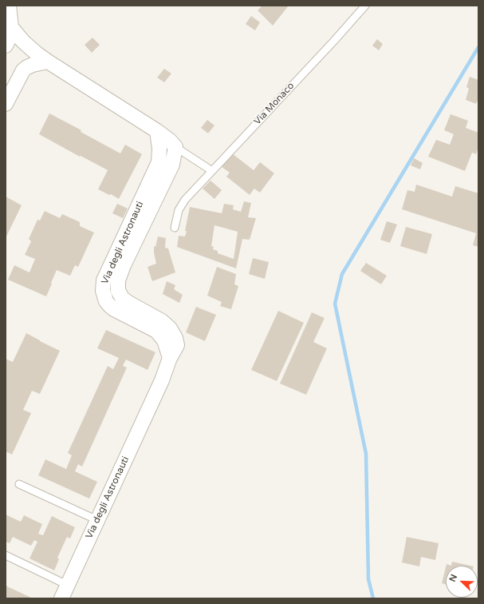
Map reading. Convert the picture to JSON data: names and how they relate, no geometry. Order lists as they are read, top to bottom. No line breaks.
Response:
{"streets":{"street":["Via degli Astronauti"],"lane":["Via Monaco"]},"north":"top left"}
